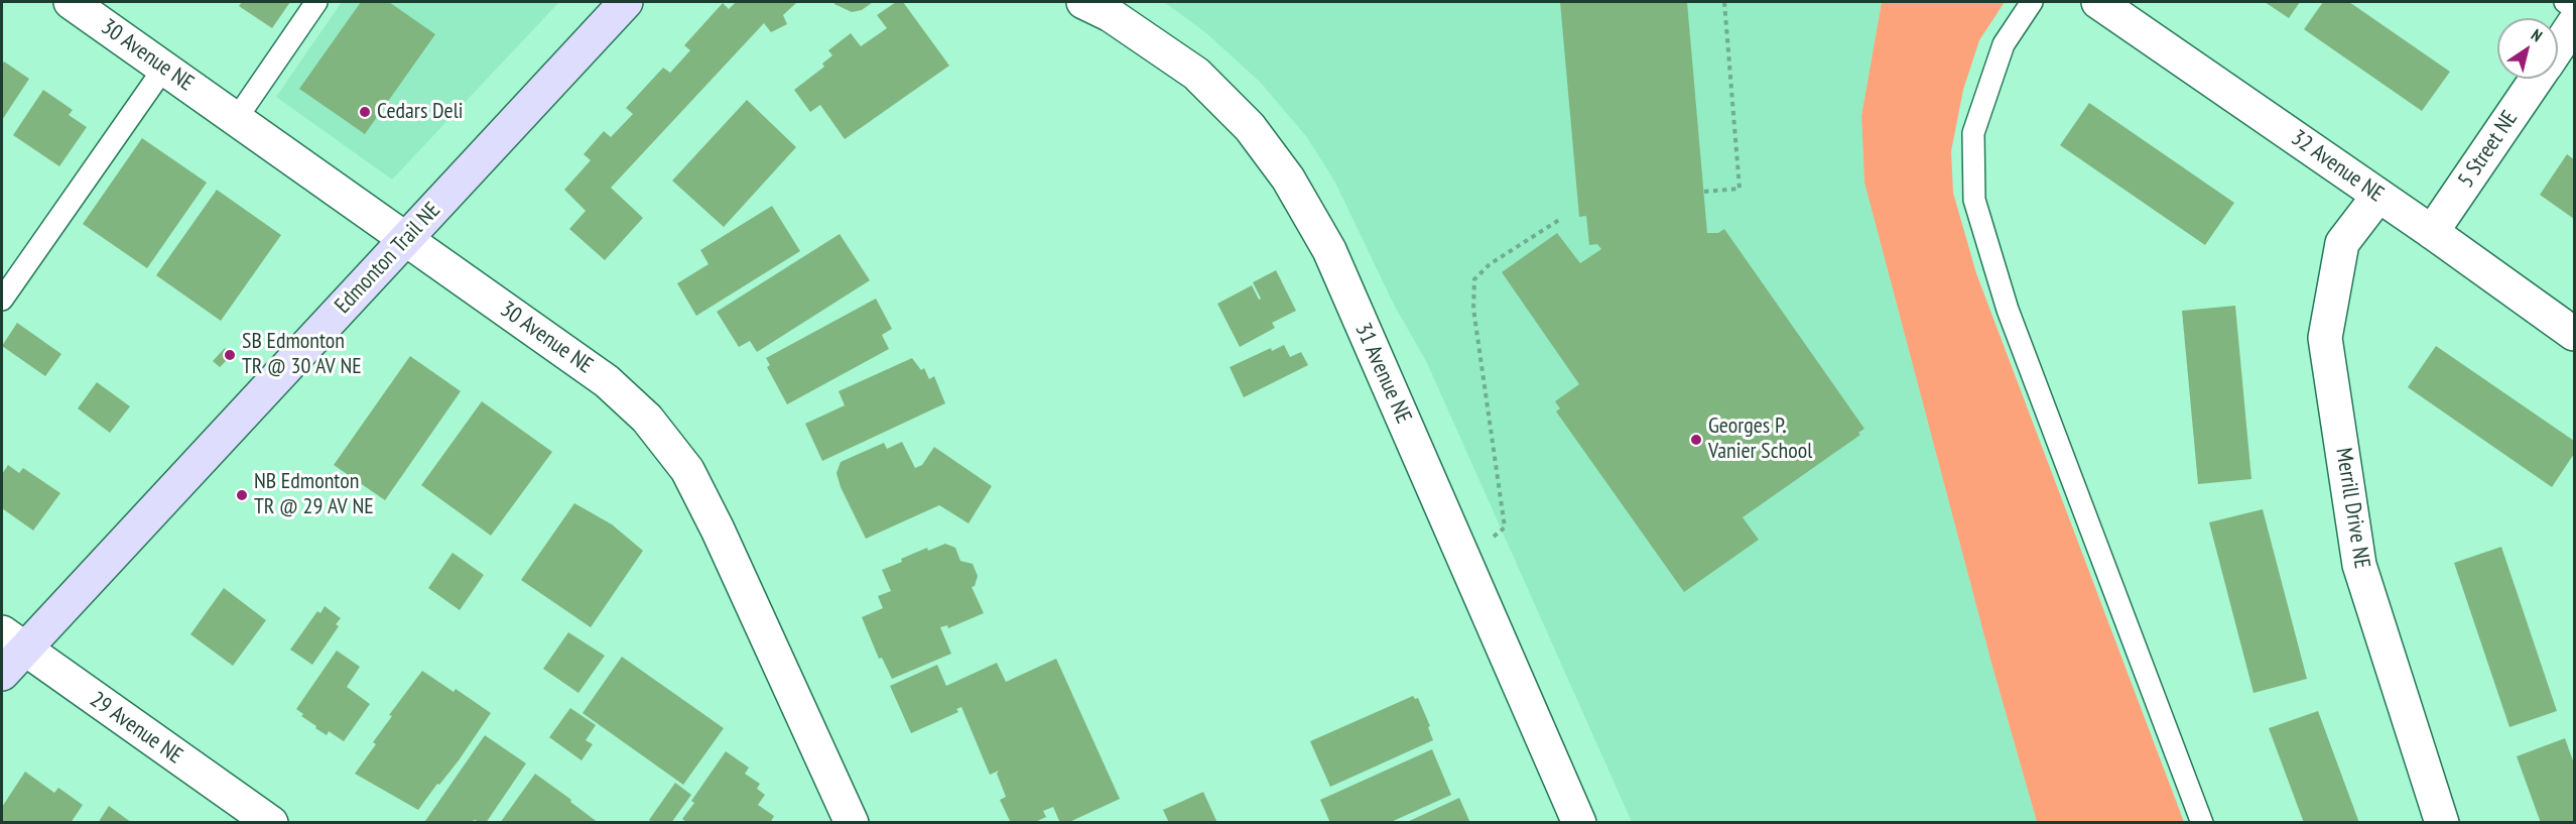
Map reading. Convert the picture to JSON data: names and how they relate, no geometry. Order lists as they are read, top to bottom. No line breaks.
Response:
{"streets":{"main road":["Edmonton Trail NE"],"street":["30 Avenue NE","5 Street NE","32 Avenue NE","31 Avenue NE","Merrill Drive NE","29 Avenue NE"]},"crossings":[["30 Avenue NE","Edmonton Trail NE"],["5 Street NE","32 Avenue NE"],["32 Avenue NE","Merrill Drive NE"],["Edmonton Trail NE","29 Avenue NE"]],"places":["Cedars Deli","SB Edmonton TR @ 30 AV NE","Georges P. Vanier School","NB Edmonton TR @ 29 AV NE"],"north":"top right"}
